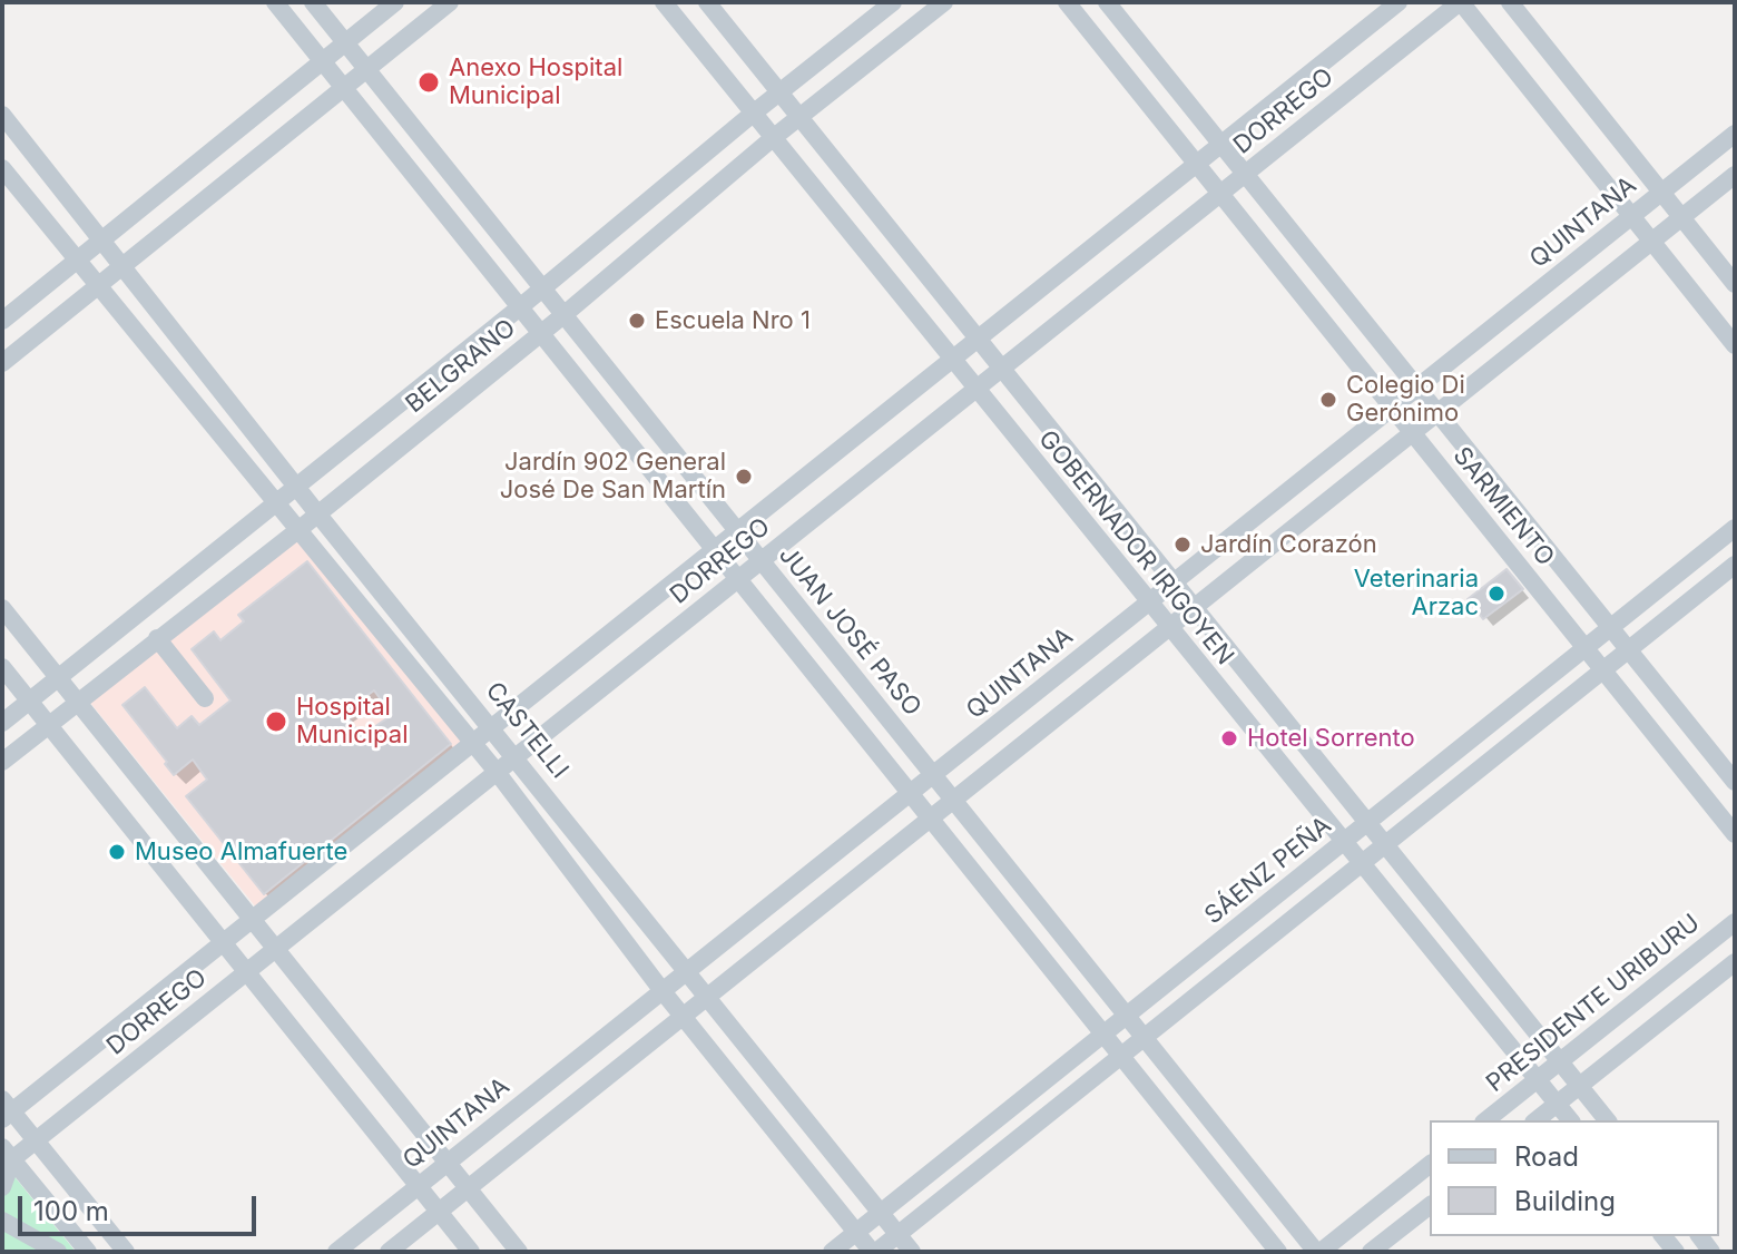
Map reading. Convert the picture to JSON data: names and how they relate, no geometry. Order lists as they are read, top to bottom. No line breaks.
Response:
{"streets":{"street":["DORREGO","QUINTANA","BELGRANO","SARMIENTO","GOBERNADOR IRIGOYEN","JUAN JOSÉ PASO","CASTELLI","SÁENZ PEÑA","PRESIDENTE URIBURU"]},"crossings":[["DORREGO","SARMIENTO"],["DORREGO","GOBERNADOR IRIGOYEN"],["DORREGO","JUAN JOSÉ PASO"],["DORREGO","CASTELLI"],["QUINTANA","SARMIENTO"],["QUINTANA","GOBERNADOR IRIGOYEN"],["QUINTANA","JUAN JOSÉ PASO"],["QUINTANA","CASTELLI"],["BELGRANO","GOBERNADOR IRIGOYEN"],["BELGRANO","JUAN JOSÉ PASO"],["BELGRANO","CASTELLI"],["SARMIENTO","SÁENZ PEÑA"],["GOBERNADOR IRIGOYEN","SÁENZ PEÑA"],["GOBERNADOR IRIGOYEN","PRESIDENTE URIBURU"],["JUAN JOSÉ PASO","SÁENZ PEÑA"],["CASTELLI","SÁENZ PEÑA"]],"places":["Anexo Hospital Municipal","Escuela Nro 1","Colegio Di Gerónimo","Jardín 902 General José De San Martín","Jardín Corazón","Veterinaria Arzac","Hospital Municipal","Hotel Sorrento","Museo Almafuerte"],"legend":["Road","Building"],"scale_bar":"100 m"}
